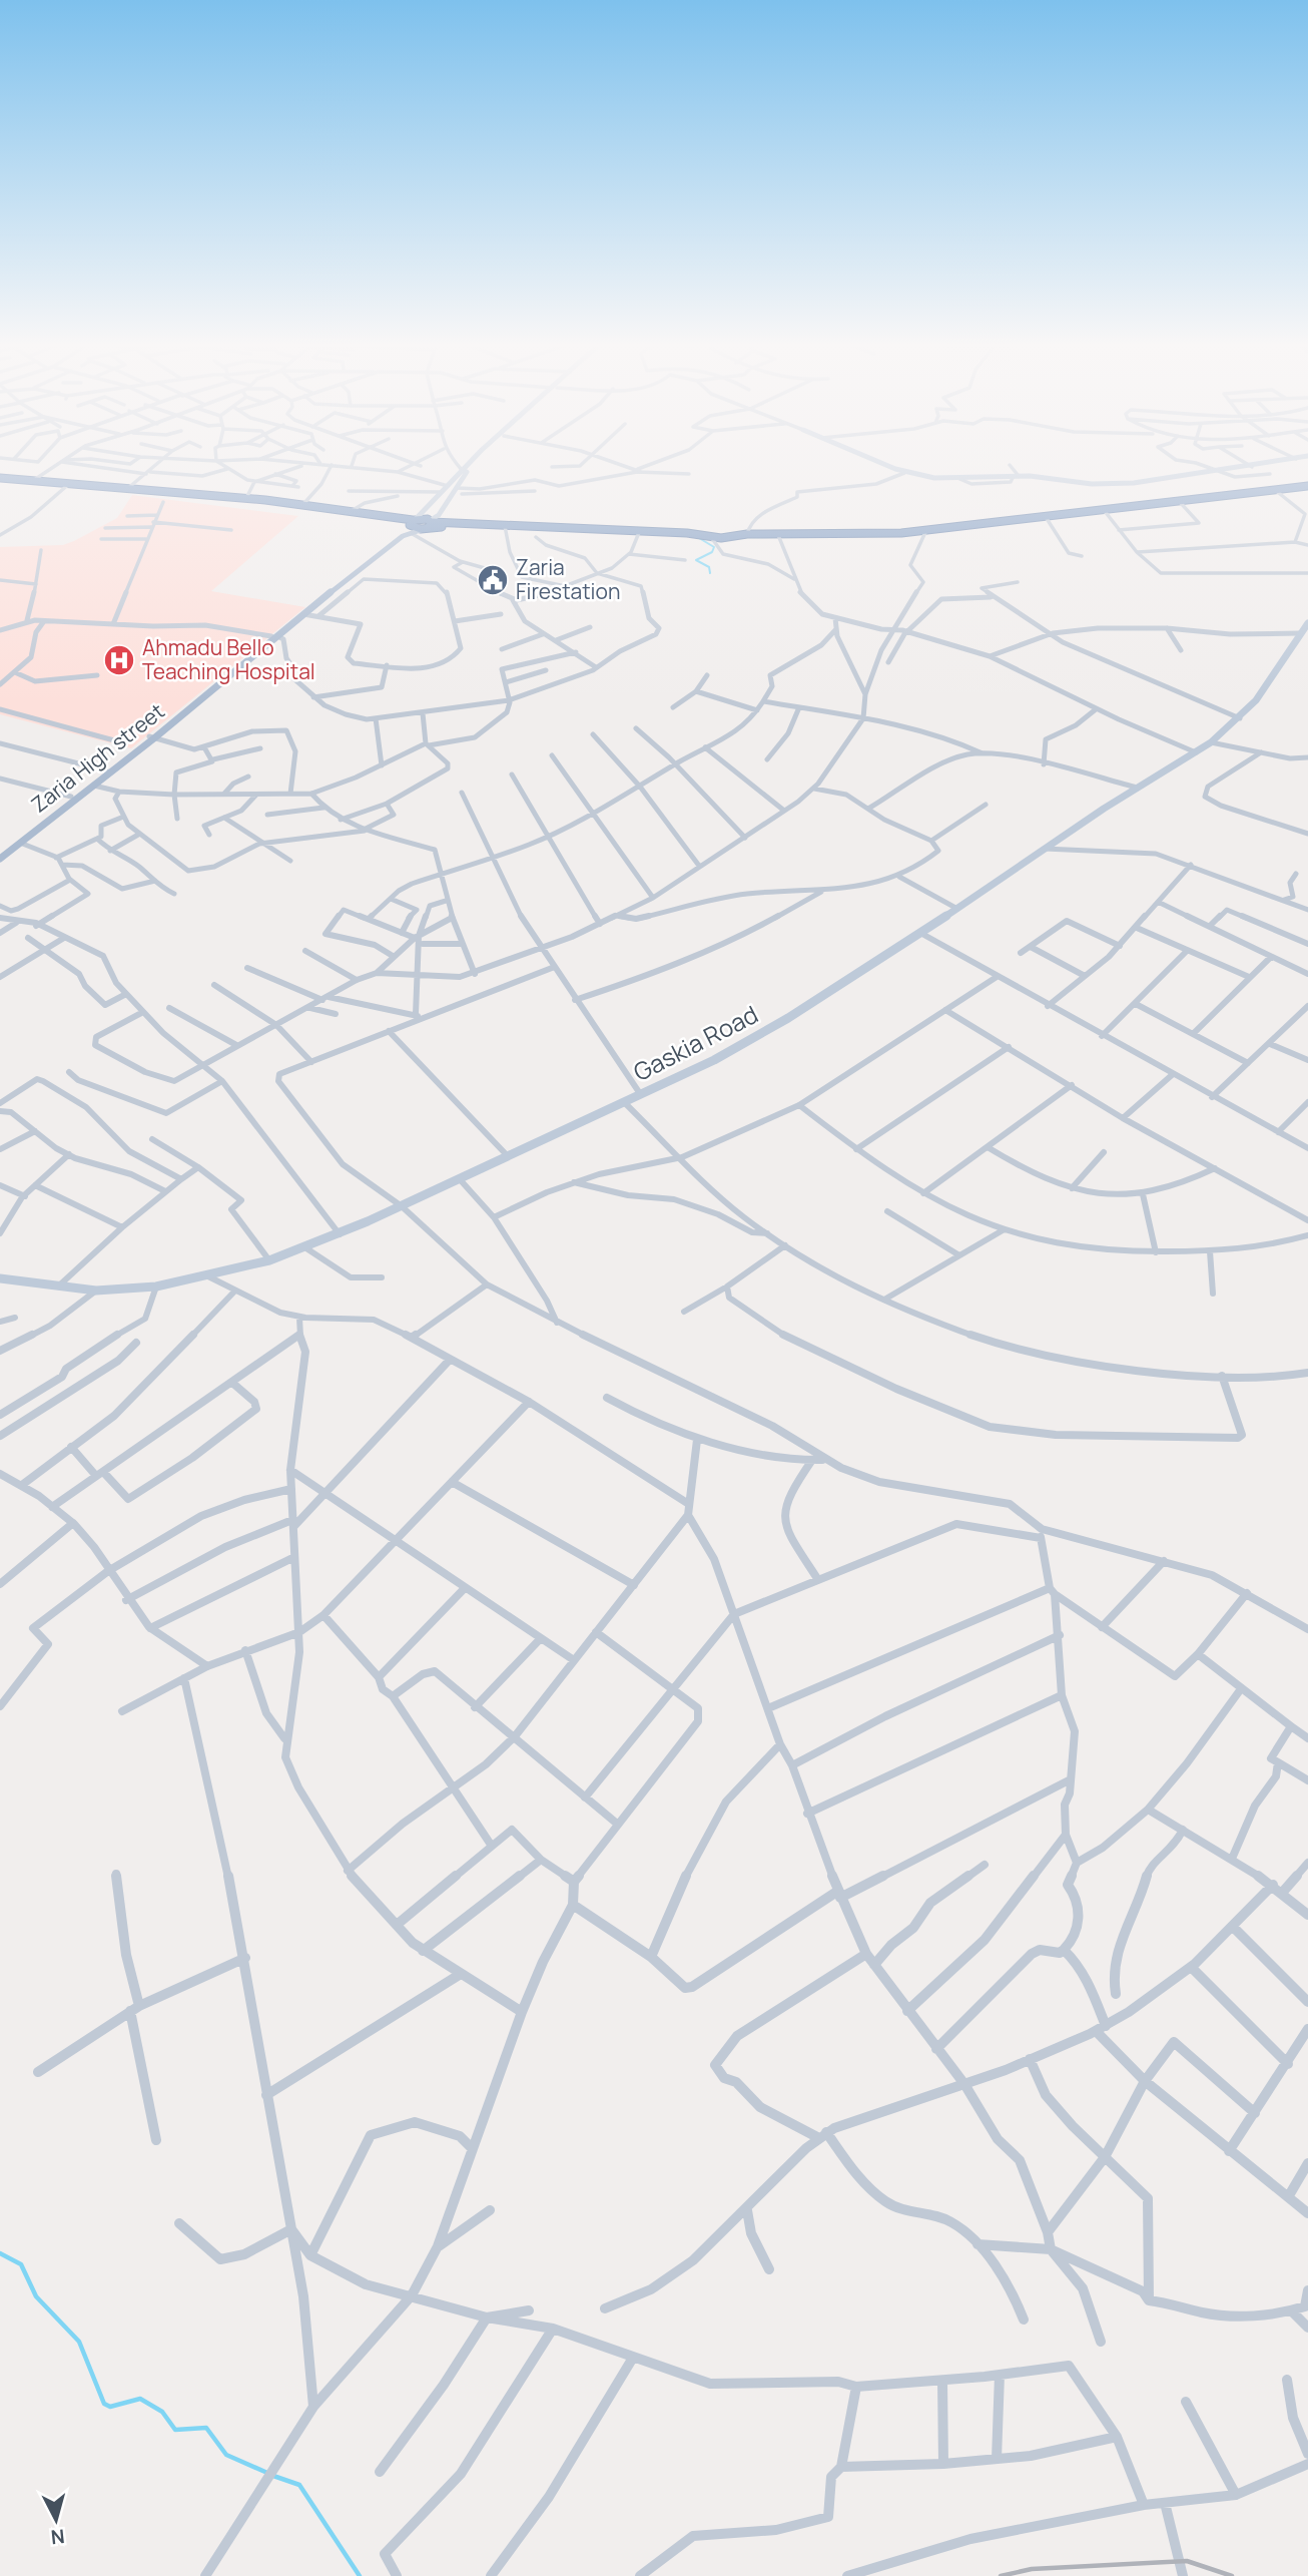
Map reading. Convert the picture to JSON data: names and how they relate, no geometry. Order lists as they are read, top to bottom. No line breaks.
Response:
{"streets":{"main road":["Zaria High street","Gaskia Road"]},"places":{"public building":["Zaria Firestation"],"hospital":["Ahmadu Bello Teaching Hospital"]},"north":"bottom"}
